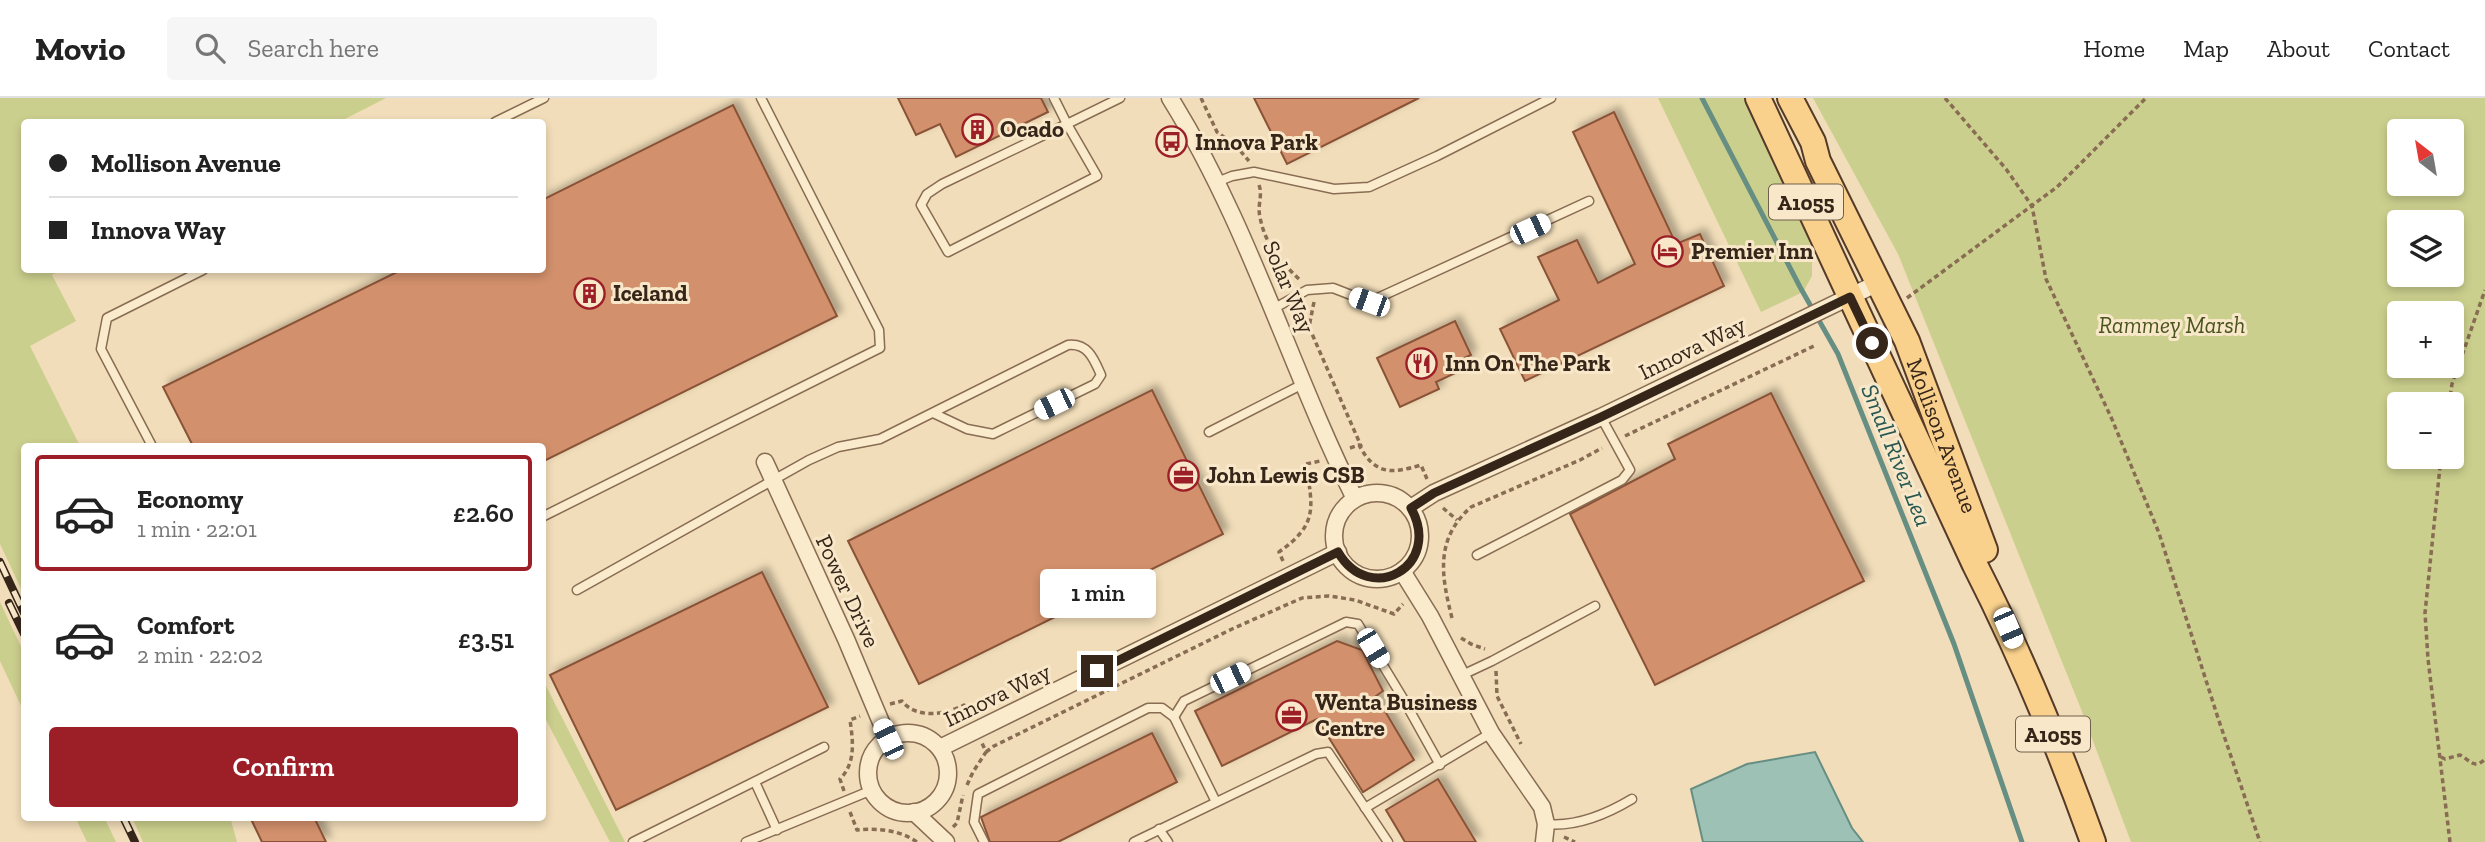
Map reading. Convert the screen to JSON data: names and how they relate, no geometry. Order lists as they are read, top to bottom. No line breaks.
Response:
{"streets":{"main road":["A1055","Mollison Avenue"],"street":["Solar Way","Innova Way","Power Drive"]},"crossings":[["Solar Way","Innova Way"],["Innova Way","Mollison Avenue"],["Innova Way","Power Drive"]],"water":["Small River Lea"],"parks":["Rammey Marsh"],"places":{"building":["Ocado","Iceland"],"bus stop":["Innova Park"],"hotel":["Premier Inn"],"restaurant":["Inn On The Park"],"office":["John Lewis CSB","Wenta Business Centre"]},"north":"top left","page":{"header":"Movio","search":"Search here","nav":["Home","Map","About","Contact"],"map_buttons":["+","−"],"banner":["Mollison Avenue","Innova Way"],"list":[{"name":"Economy","note":"1 min · 22:01","value":"£2.60"},{"name":"Comfort","note":"2 min · 22:02","value":"£3.51"}],"bubble":"1 min","buttons":"Confirm"}}
